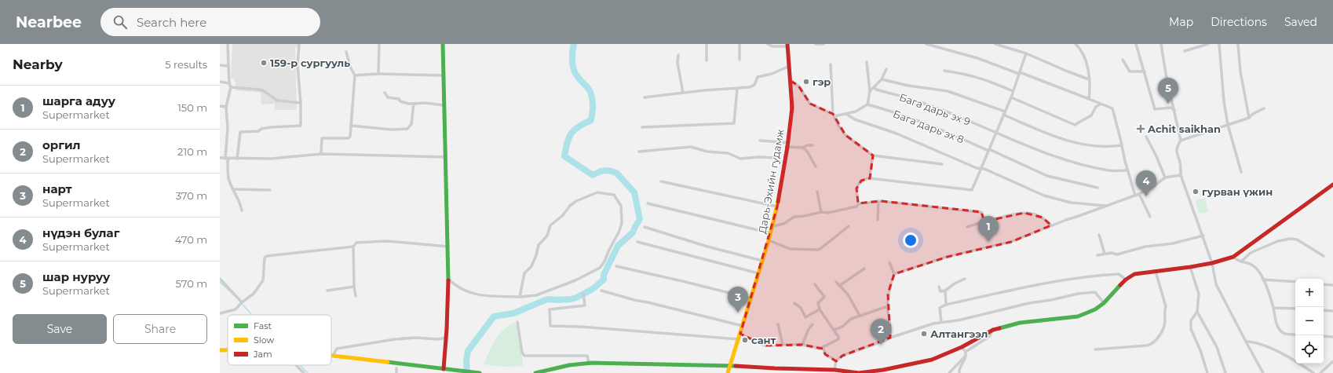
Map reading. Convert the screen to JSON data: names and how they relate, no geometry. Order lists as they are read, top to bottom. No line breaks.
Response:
{"streets":{"main road":["Дарь-Эхийн гудамж"],"street":["Бага дарь эх 9","Бага дарь эх 8"]},"places":{"other":["159-р сургууль","гэр","гурван үжин","Алтангээл","сант"],"health":["Achit saikhan"]},"legend":["Fast","Slow","Jam"],"page":{"header":"Nearbee","search":"Search here","nav":["Map","Directions","Saved"],"heading":["Nearby","5 results"],"pins":["5","4","1","3","2"],"list":[{"mark":"1","name":"шарга адуу","note":"Supermarket","value":"150 m"},{"mark":"2","name":"оргил","note":"Supermarket","value":"210 m"},{"mark":"3","name":"нарт","note":"Supermarket","value":"370 m"},{"mark":"4","name":"нүдэн булаг","note":"Supermarket","value":"470 m"},{"mark":"5","name":"шар нуруу","note":"Supermarket","value":"570 m"}],"map_buttons":["+","−"],"buttons":["Save","Share"]}}
